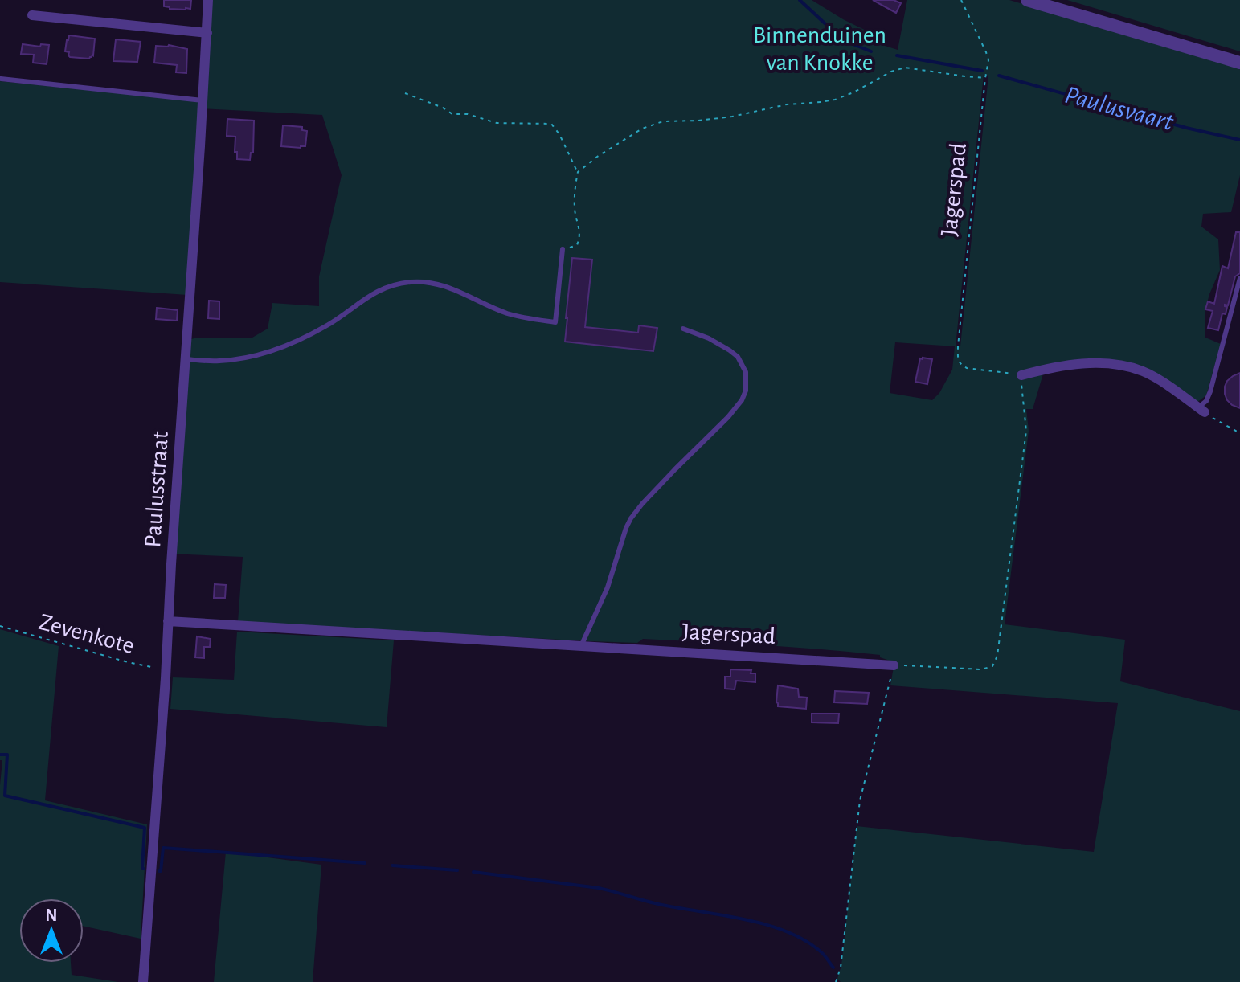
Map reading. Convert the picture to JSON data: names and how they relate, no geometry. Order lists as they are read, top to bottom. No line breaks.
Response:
{"streets":{"street":["Jagerspad","Paulusstraat"],"path":["Zevenkote"]},"crossings":[["Jagerspad","Paulusstraat"],["Paulusstraat","Zevenkote"]],"water":["Paulusvaart"],"parks":["Binnenduinen van Knokke"],"north":"top"}
